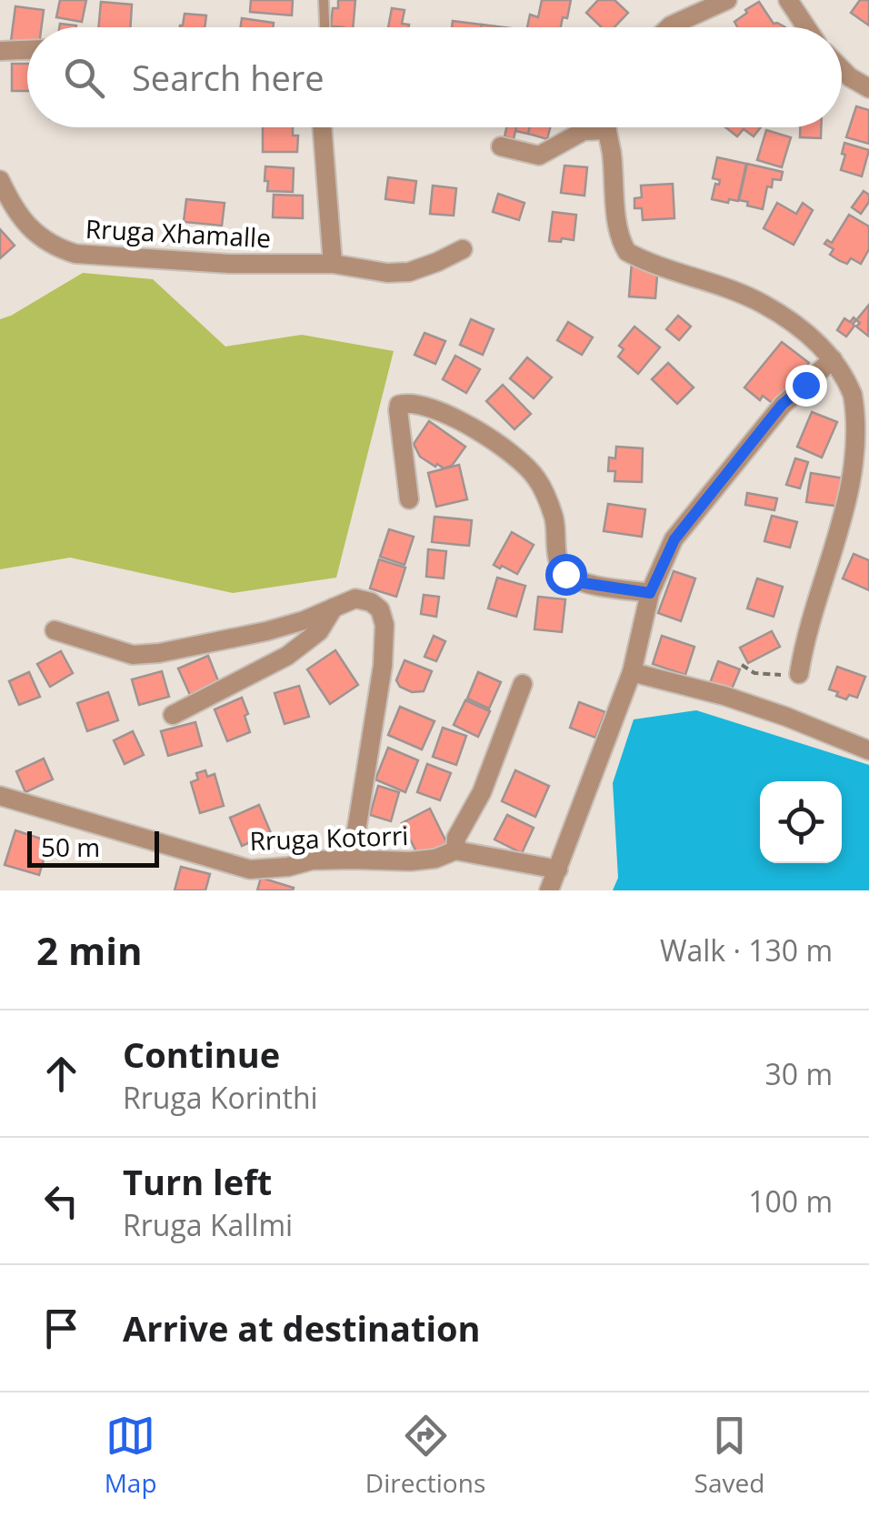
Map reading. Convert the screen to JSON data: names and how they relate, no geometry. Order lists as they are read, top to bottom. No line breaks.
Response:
{"streets":{"street":["Rruga Xhamalle","Rruga Kotorri"]},"scale_bar":"50 m","page":{"search":"Search here","scale":"50 m","heading":["2 min","Walk · 130 m"],"list":[["Continue","Rruga Korinthi","30 m"],["Turn left","Rruga Kallmi","100 m"],"Arrive at destination"],"nav":["Map","Directions","Saved"]}}
